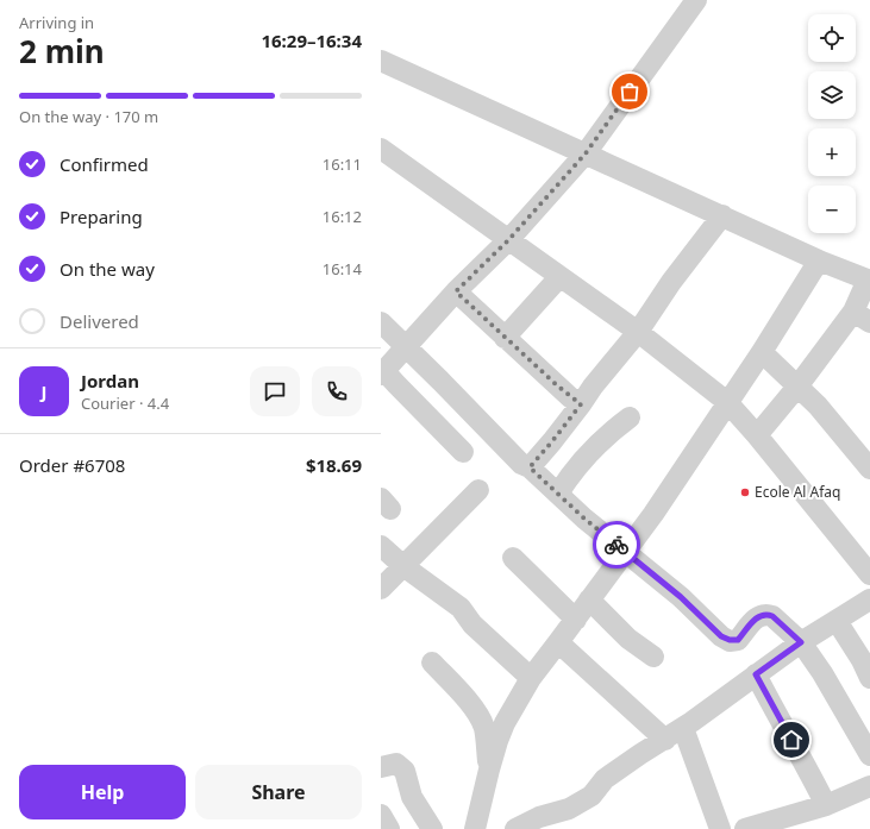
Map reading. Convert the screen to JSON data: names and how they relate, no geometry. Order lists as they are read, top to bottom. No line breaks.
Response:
{"places":["Ecole Al Afaq"],"page":{"heading":["2 min","Arriving in","16:29–16:34"],"panel":["Jordan","Courier · 4.4","Order #6708","$18.69"],"map_buttons":["+","−"],"bar":"On the way · 170 m","list":[["Confirmed","16:11"],["Preparing","16:12"],["On the way","16:14"],"Delivered"],"round":"J","buttons":["Help","Share"]}}
